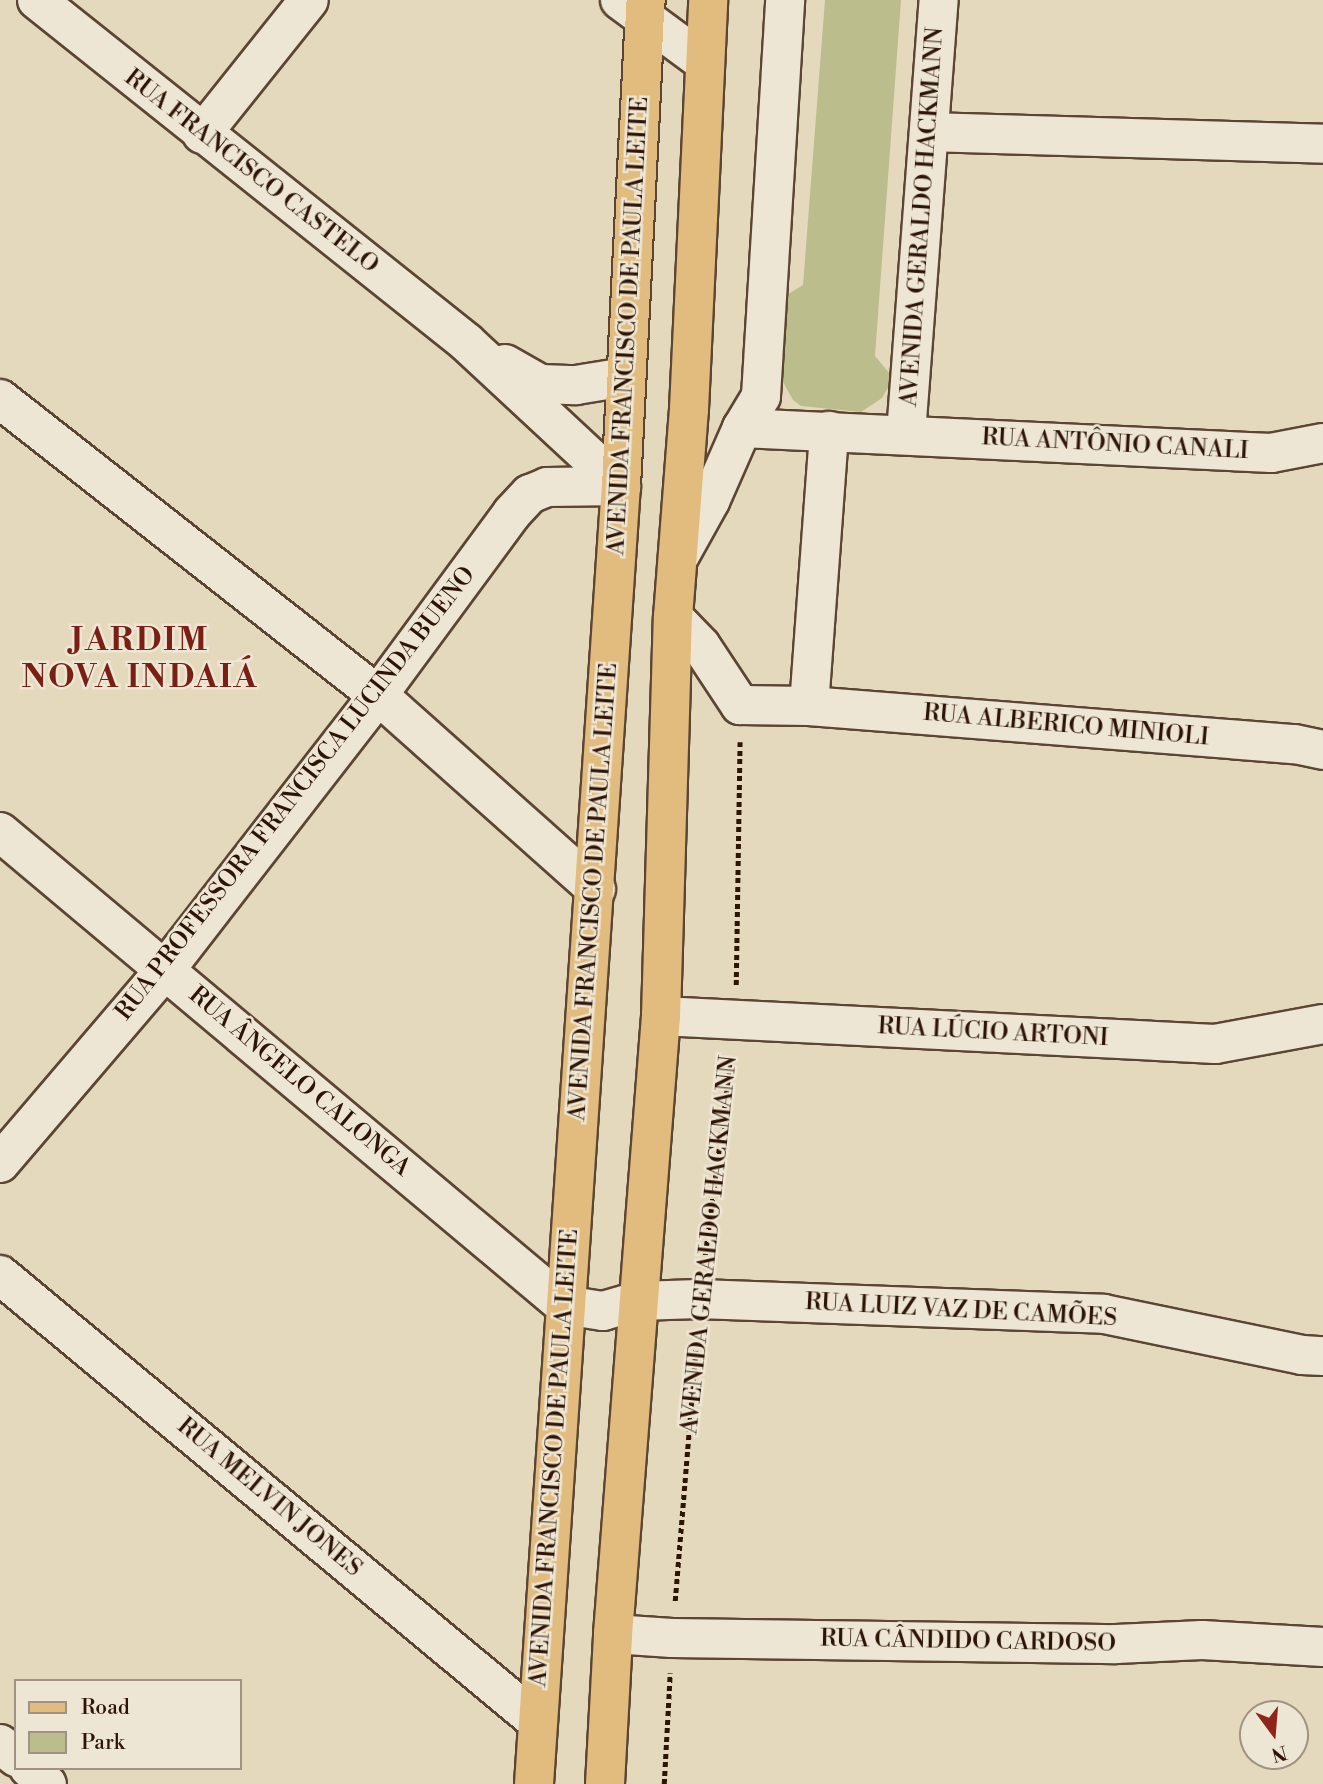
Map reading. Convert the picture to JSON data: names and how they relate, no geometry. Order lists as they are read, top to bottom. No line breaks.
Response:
{"streets":{"main road":["AVENIDA FRANCISCO DE PAULA LEITE"],"street":["RUA FRANCISCO CASTELO","AVENIDA GERALDO HACKMANN","RUA ANTÔNIO CANALI","RUA ALBERICO MINIOLI","RUA PROFESSORA FRANCISCA LUCINDA BUENO","RUA LÚCIO ARTONI","RUA ÂNGELO CALONGA","RUA LUIZ VAZ DE CAMÕES","RUA MELVIN JONES","RUA CÂNDIDO CARDOSO"]},"crossings":[["RUA FRANCISCO CASTELO","AVENIDA FRANCISCO DE PAULA LEITE"],["RUA FRANCISCO CASTELO","RUA PROFESSORA FRANCISCA LUCINDA BUENO"],["AVENIDA GERALDO HACKMANN","RUA ANTÔNIO CANALI"],["AVENIDA GERALDO HACKMANN","RUA ALBERICO MINIOLI"],["AVENIDA GERALDO HACKMANN","RUA LÚCIO ARTONI"],["AVENIDA GERALDO HACKMANN","RUA LUIZ VAZ DE CAMÕES"],["AVENIDA GERALDO HACKMANN","RUA CÂNDIDO CARDOSO"],["AVENIDA FRANCISCO DE PAULA LEITE","RUA PROFESSORA FRANCISCA LUCINDA BUENO"],["AVENIDA FRANCISCO DE PAULA LEITE","RUA ÂNGELO CALONGA"],["AVENIDA FRANCISCO DE PAULA LEITE","RUA LUIZ VAZ DE CAMÕES"],["AVENIDA FRANCISCO DE PAULA LEITE","RUA MELVIN JONES"],["RUA PROFESSORA FRANCISCA LUCINDA BUENO","RUA ÂNGELO CALONGA"],["RUA ÂNGELO CALONGA","RUA LUIZ VAZ DE CAMÕES"]],"districts":["JARDIM NOVA INDAIÁ"],"legend":["Road","Park"],"north":"bottom"}
